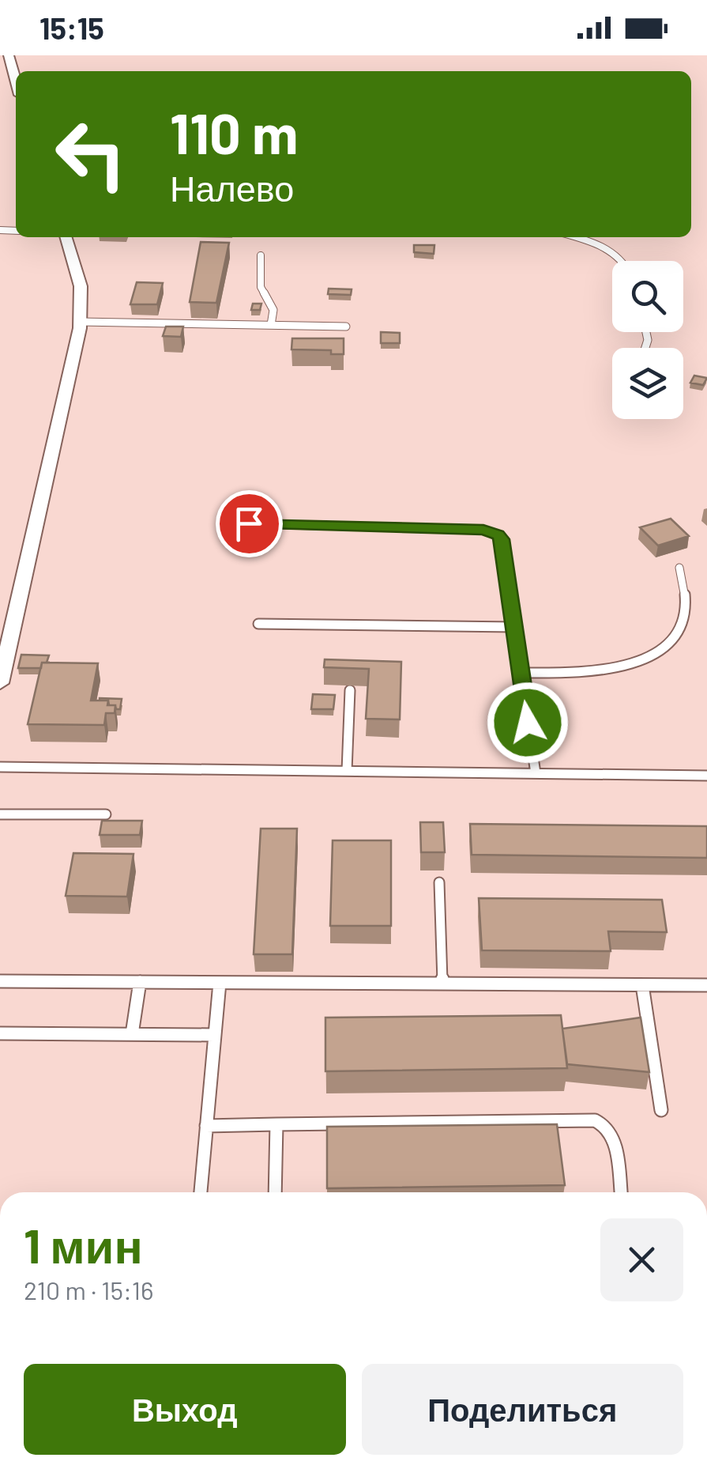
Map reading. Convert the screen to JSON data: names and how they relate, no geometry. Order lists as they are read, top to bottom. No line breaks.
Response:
{"page":{"status":"15:15","turn":["110 m","Налево"],"heading":["1 мин","210 m · 15:16"],"buttons":["Выход","Поделиться"]}}
